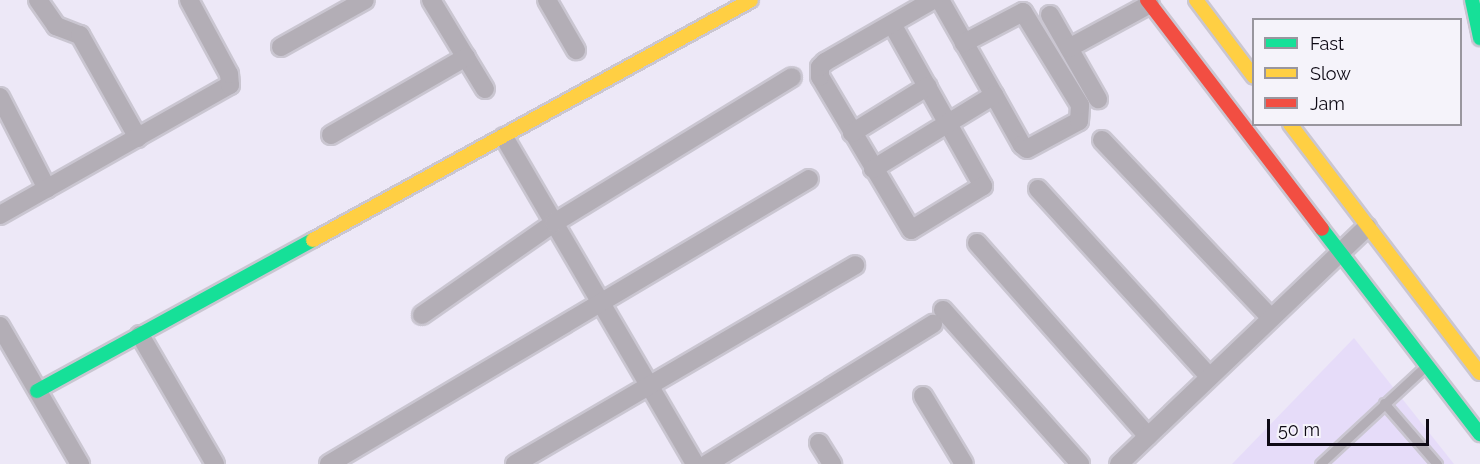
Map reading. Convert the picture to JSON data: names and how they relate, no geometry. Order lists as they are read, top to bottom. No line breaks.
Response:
{"legend":["Fast","Slow","Jam"],"scale_bar":"50 m"}
